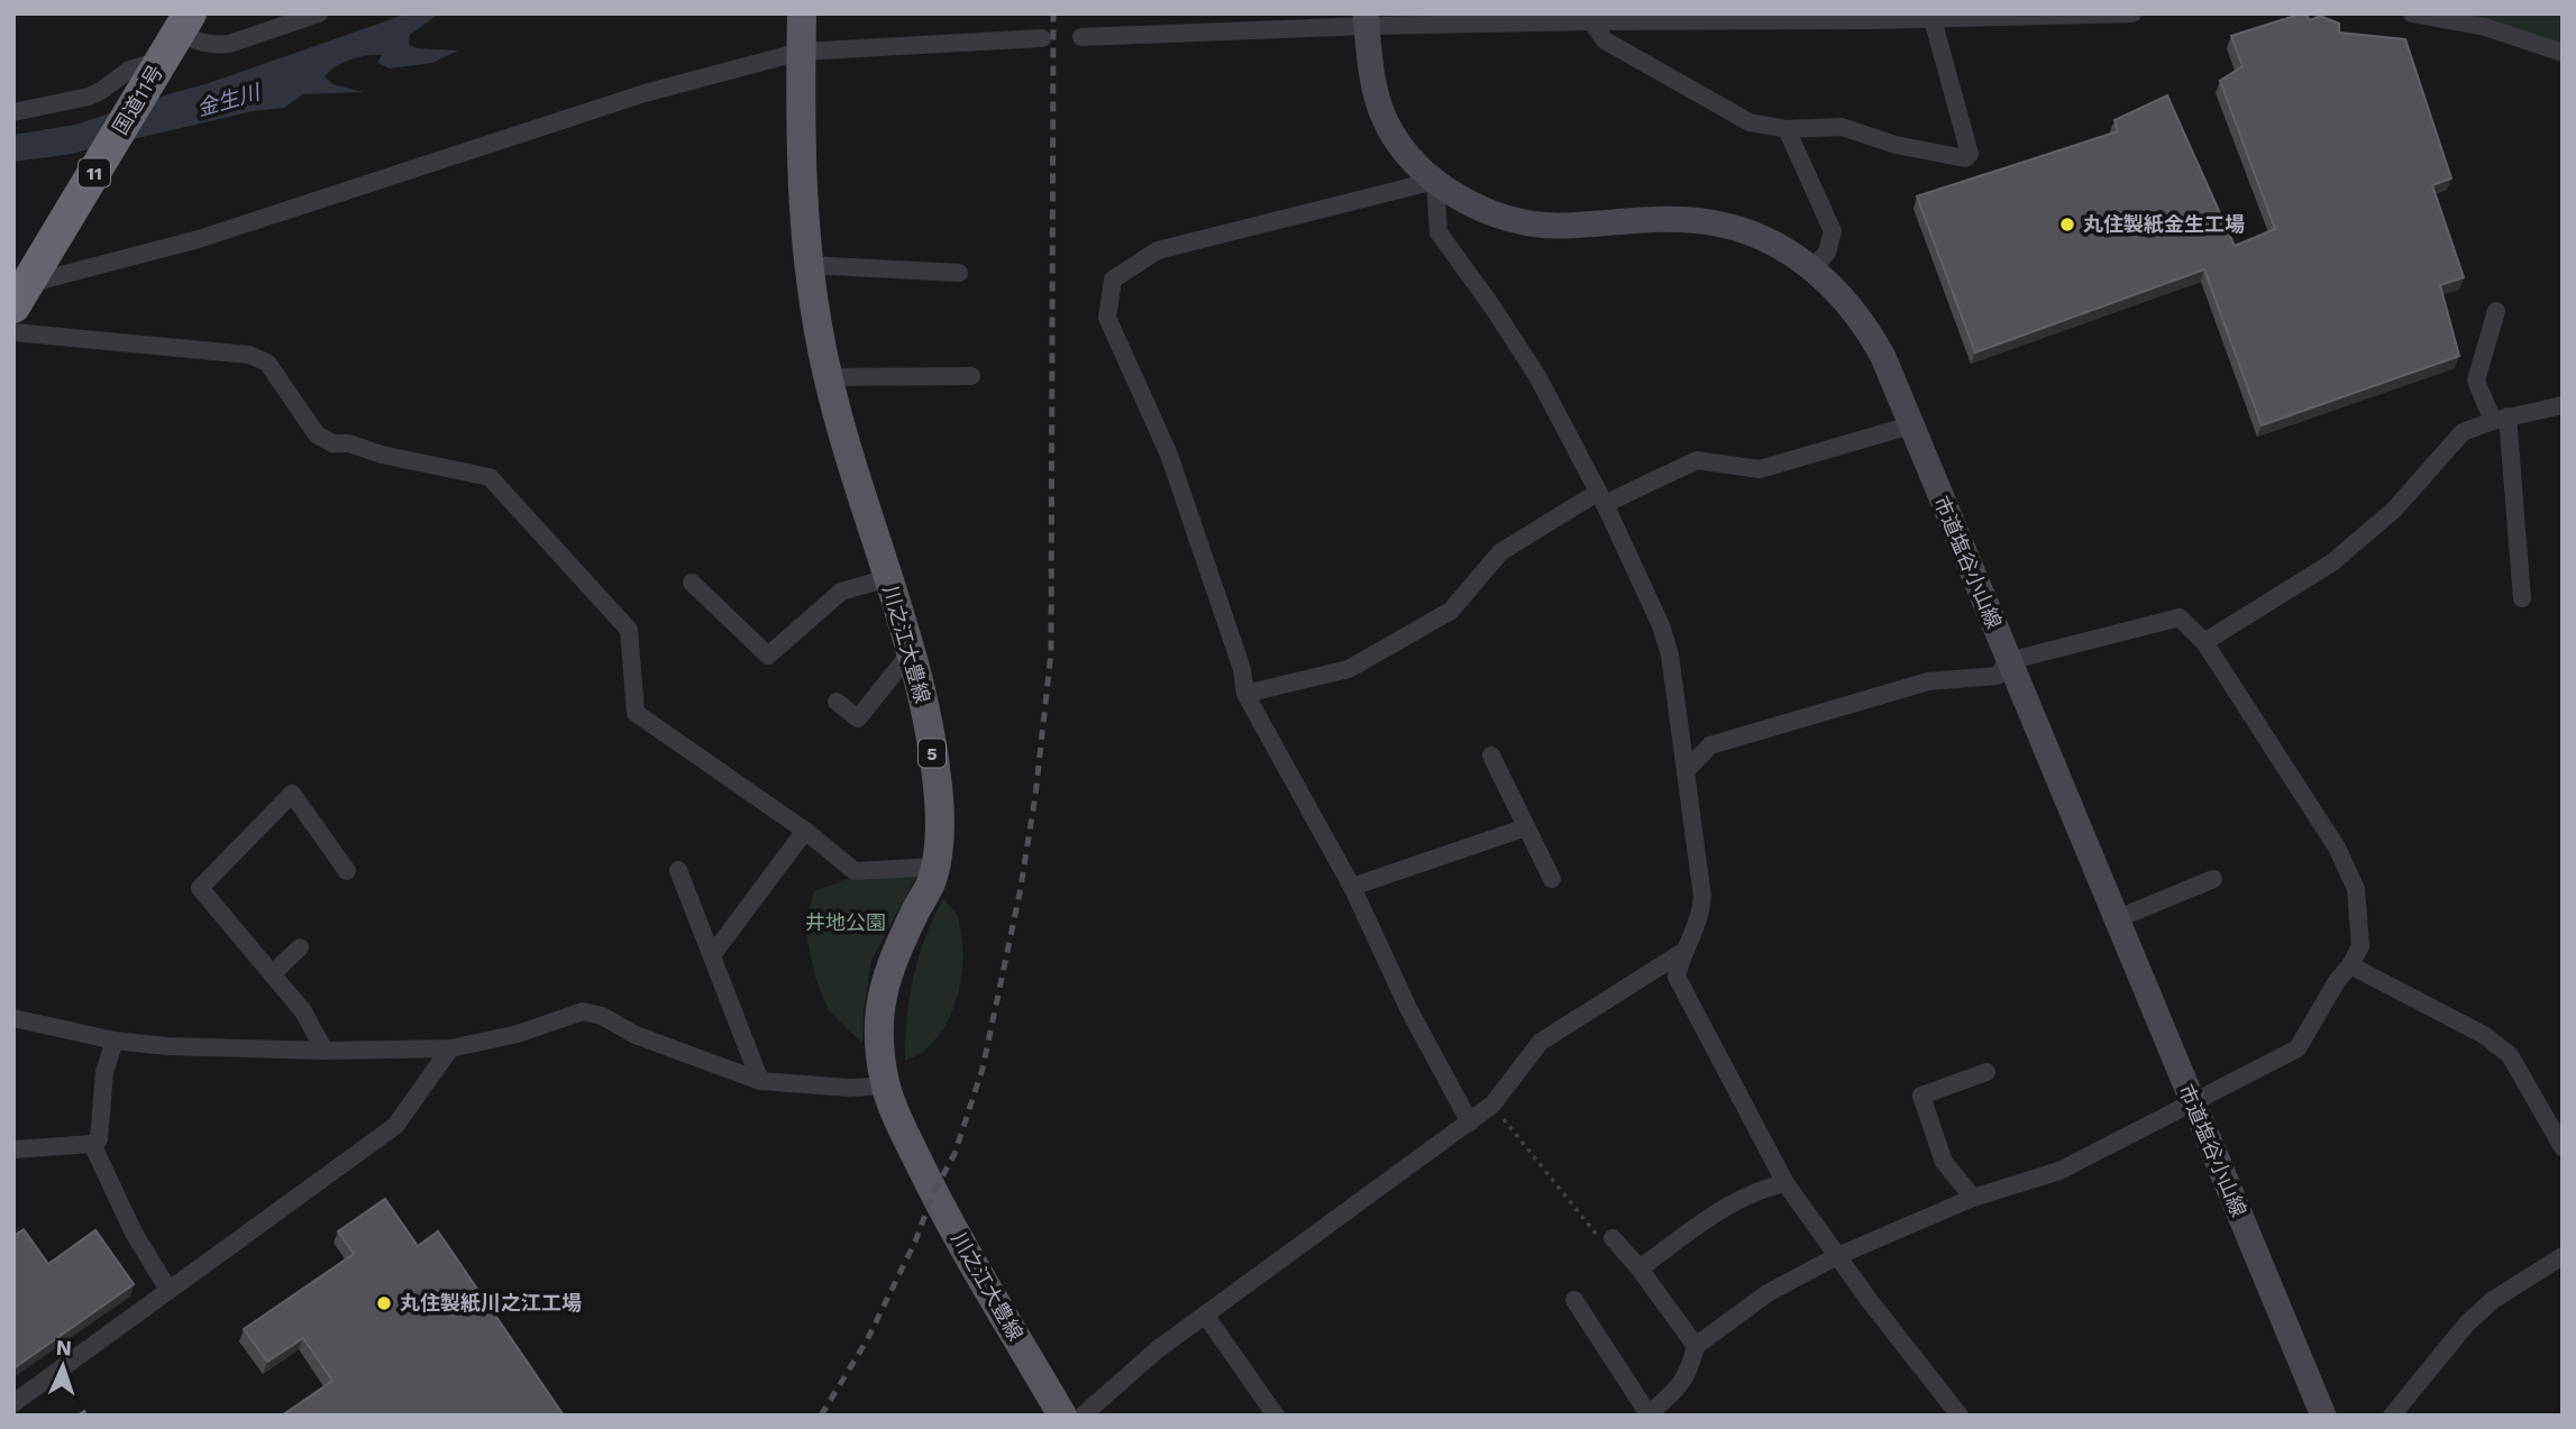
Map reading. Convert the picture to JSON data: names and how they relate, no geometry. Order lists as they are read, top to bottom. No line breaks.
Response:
{"streets":{"highway":["国道11号","11"],"main road":["川之江大豊線","5"],"street":["市道塩谷小山線"]},"water":["金生川"],"parks":["井地公園"],"places":["丸住製紙金生工場","丸住製紙川之江工場"],"north":"top"}
